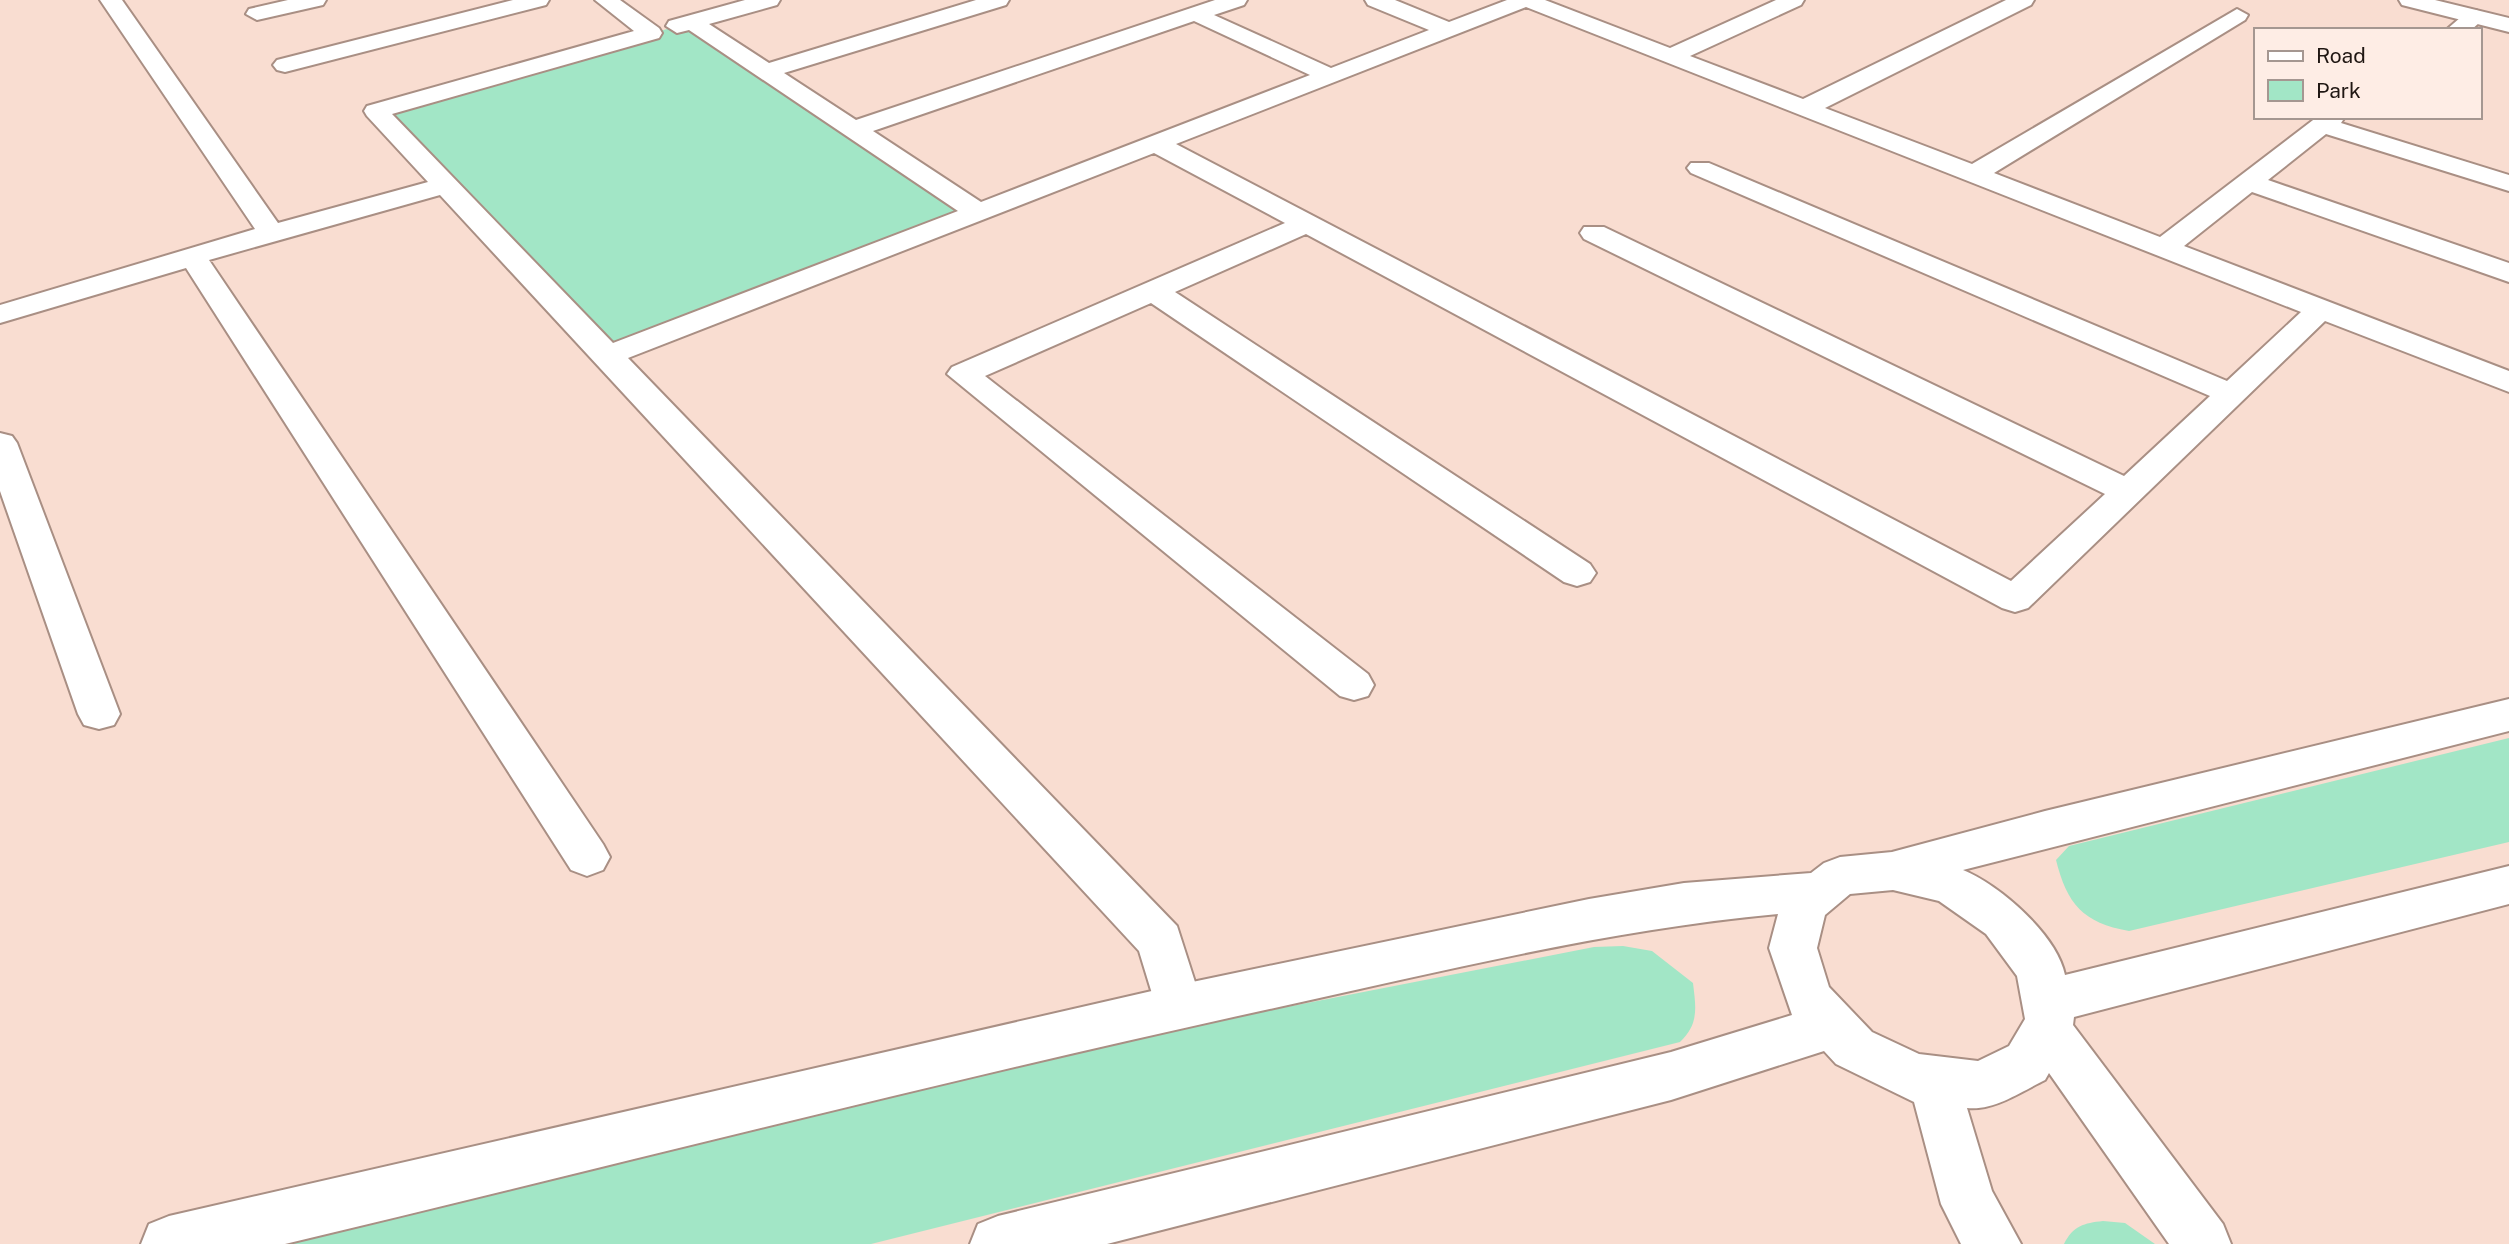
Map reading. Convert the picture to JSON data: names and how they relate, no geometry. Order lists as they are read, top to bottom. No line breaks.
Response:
{"legend":["Road","Park"]}
